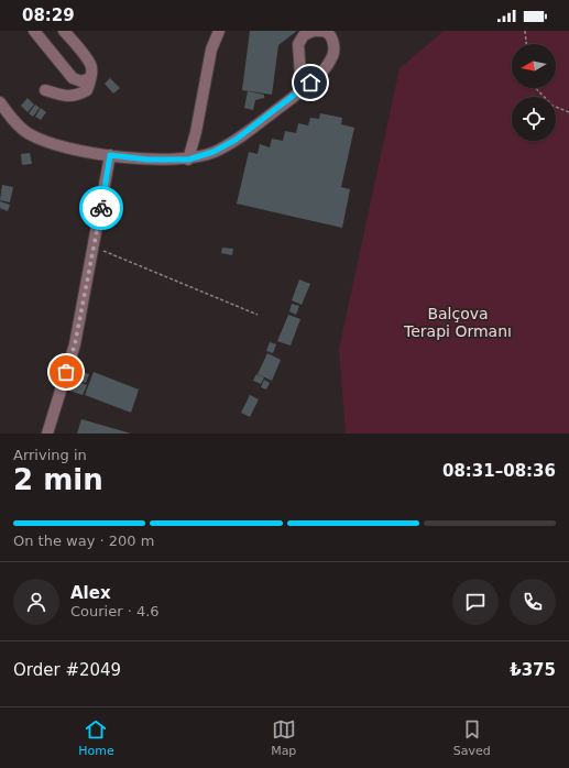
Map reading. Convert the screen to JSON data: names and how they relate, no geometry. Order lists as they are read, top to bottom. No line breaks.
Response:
{"parks":["Balçova Terapi Ormanı"],"north":"left","page":{"status":"08:29","heading":["2 min","Arriving in","08:31–08:36"],"panel":["Alex","Courier · 4.6","Order #2049","₺375"],"bar":"On the way · 200 m","tabs":["Home","Map","Saved"]}}
